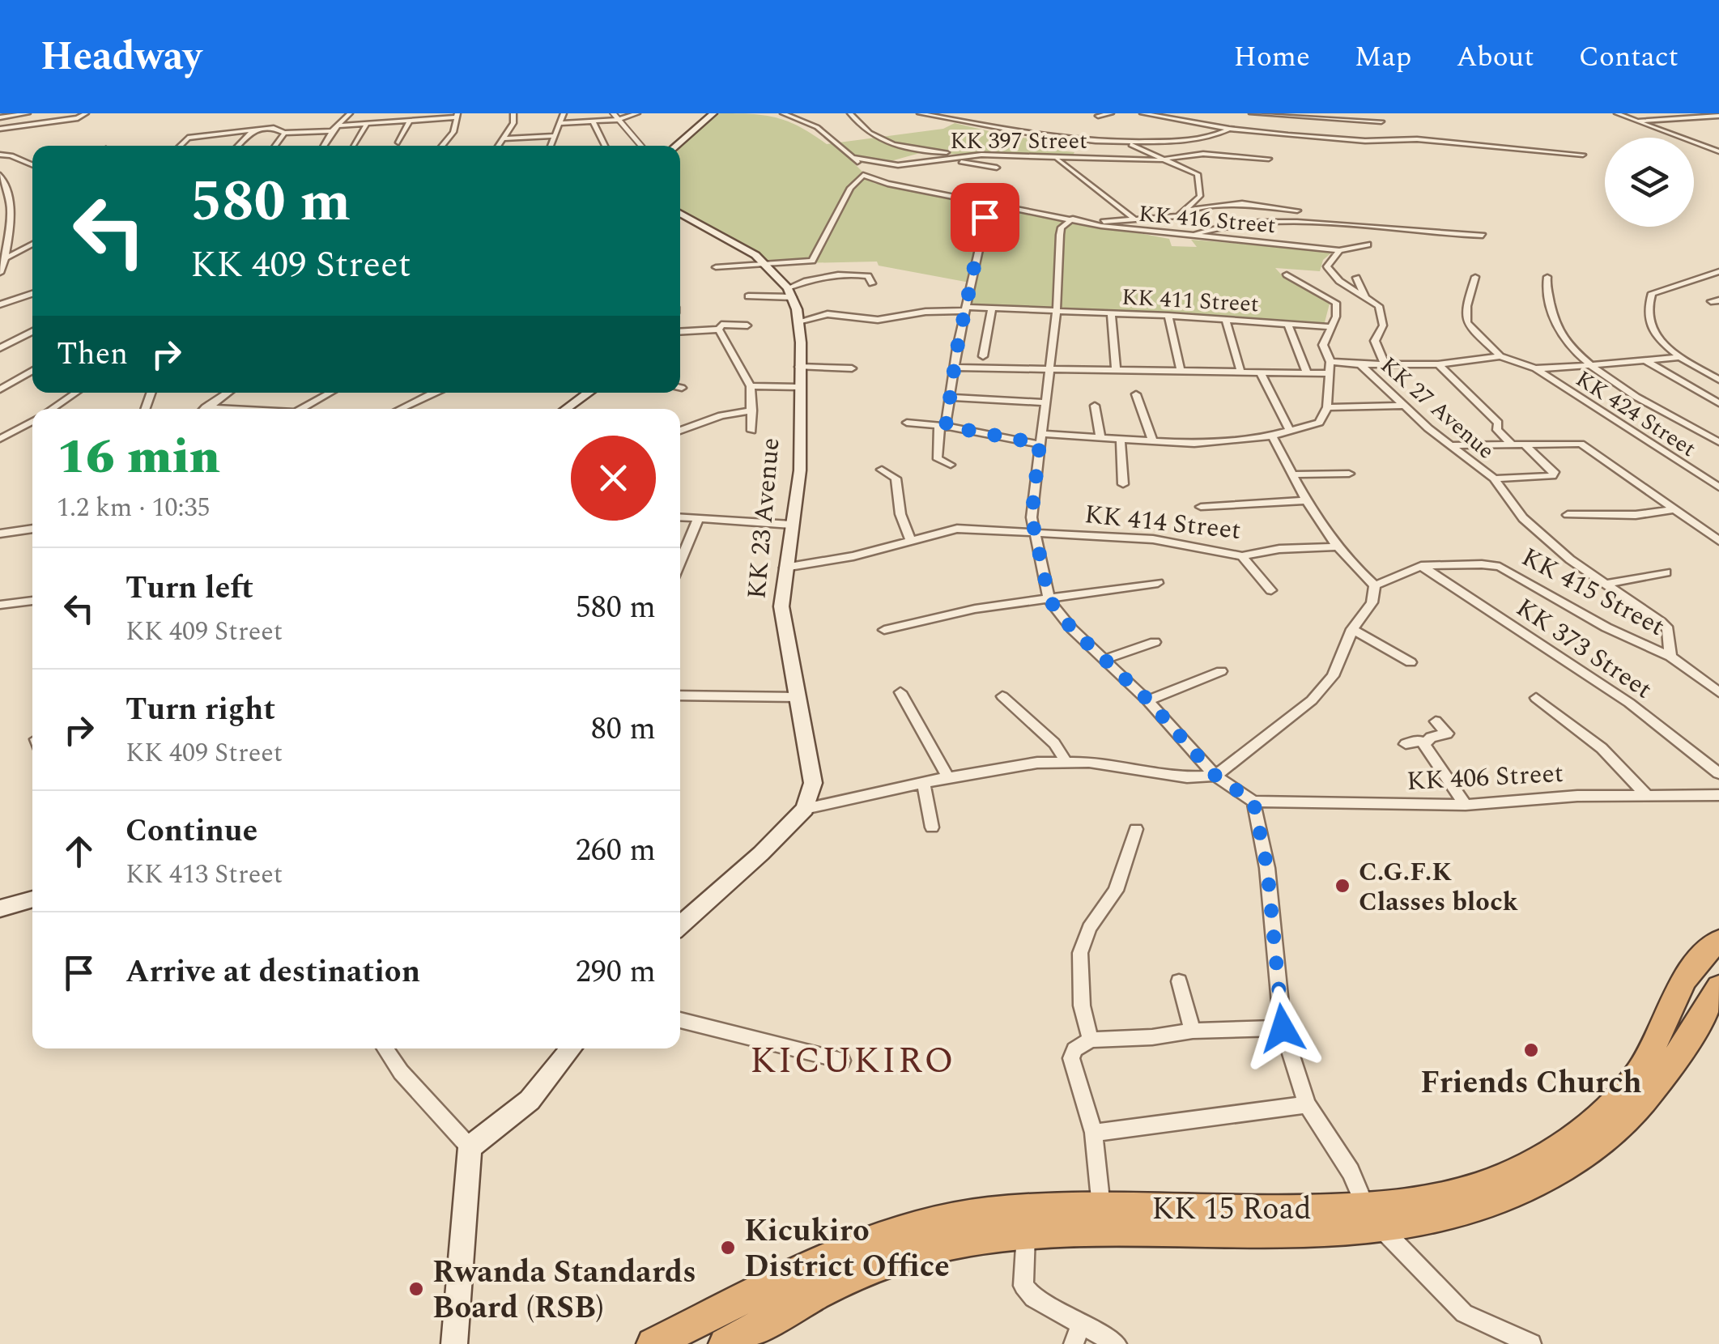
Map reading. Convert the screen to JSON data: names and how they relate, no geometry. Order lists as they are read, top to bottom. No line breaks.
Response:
{"streets":{"highway":["KK 15 Road"],"main road":["KK 23 Avenue"],"street":["KK 397 Street","KK 416 Street","KK 411 Street","KK 27 Avenue","KK 424 Street","KK 414 Street","KK 415 Street","KK 373 Street","KK 406 Street"]},"crossings":[["KK 411 Street","KK 23 Avenue"],["KK 27 Avenue","KK 424 Street"],["KK 27 Avenue","KK 415 Street"],["KK 23 Avenue","KK 414 Street"],["KK 415 Street","KK 373 Street"]],"districts":["KICUKIRO"],"places":["C.G.F.K Classes block","Friends Church","Kicukiro District Office","Rwanda Standards Board (RSB)"],"page":{"header":"Headway","nav":["Home","Map","About","Contact"],"turn":["580 m","KK 409 Street"],"then":"Then","heading":["16 min","1.2 km · 10:35"],"list":[{"name":"Turn left","note":"KK 409 Street","value":"580 m"},{"name":"Turn right","note":"KK 409 Street","value":"80 m"},{"name":"Continue","note":"KK 413 Street","value":"260 m"},{"name":"Arrive at destination","value":"290 m"}]}}
